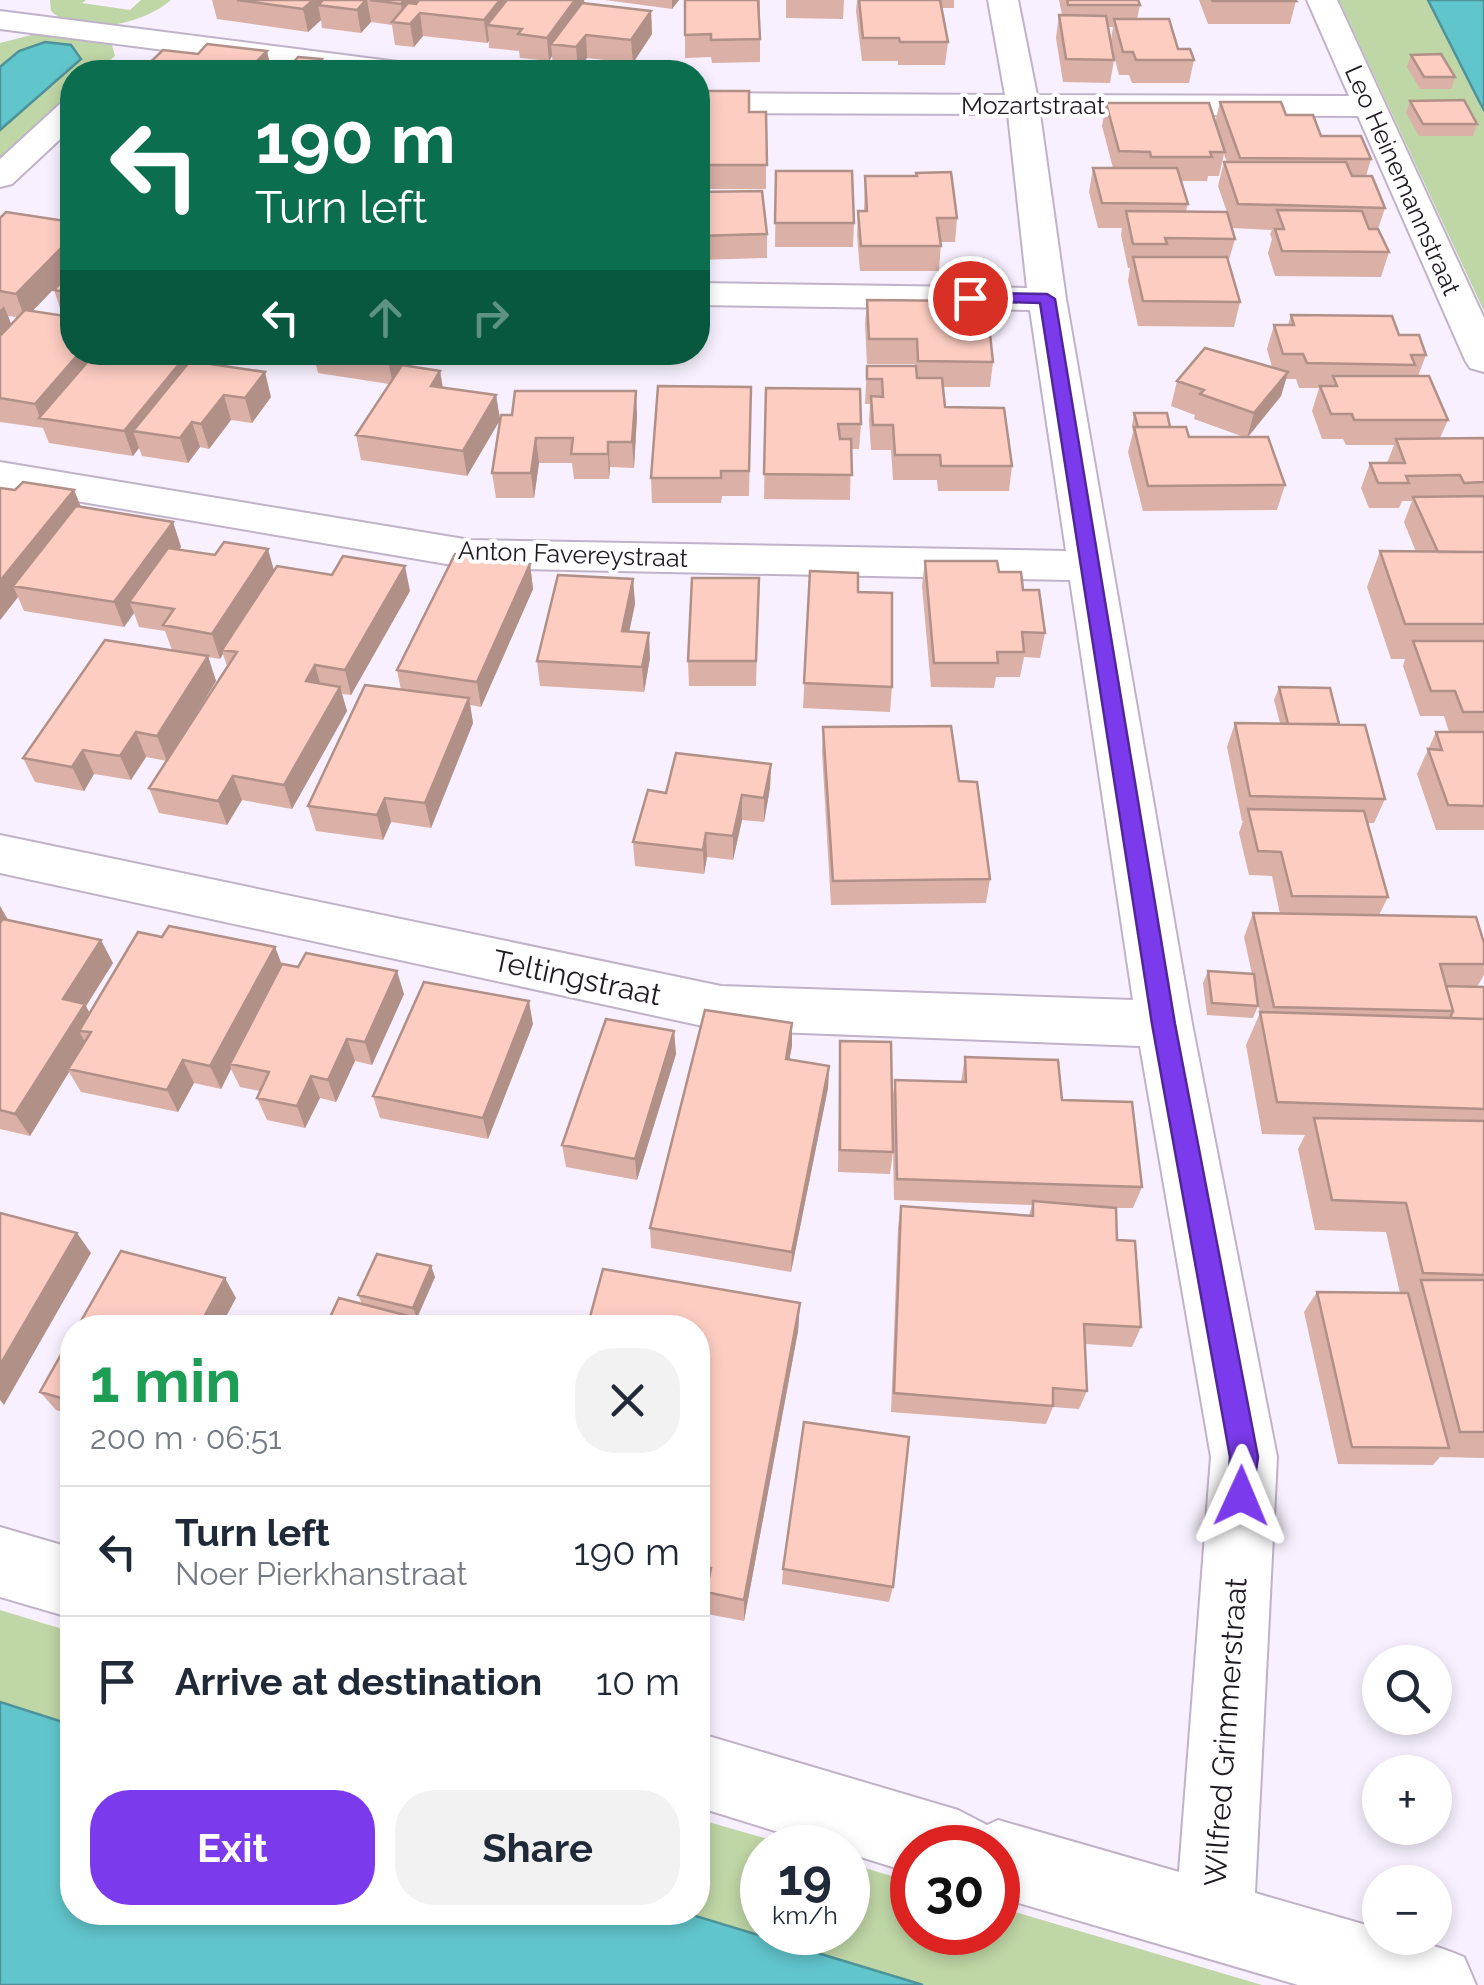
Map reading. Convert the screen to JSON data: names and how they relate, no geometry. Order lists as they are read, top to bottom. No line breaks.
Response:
{"streets":{"street":["Mozartstraat","Leo Heinemannstraat","Anton Favereystraat","Teltingstraat","Wilfred Grimmerstraat"]},"crossings":[["Mozartstraat","Leo Heinemannstraat"],["Mozartstraat","Wilfred Grimmerstraat"],["Anton Favereystraat","Wilfred Grimmerstraat"],["Teltingstraat","Wilfred Grimmerstraat"]],"page":{"turn":["190 m","Turn left"],"heading":["1 min","200 m · 06:51"],"list":[{"name":"Turn left","note":"Noer Pierkhanstraat","value":"190 m"},{"name":"Arrive at destination","value":"10 m"}],"map_buttons":["+","−"],"buttons":["Exit","Share"],"speed":"19 km/h","limit":"30"}}
